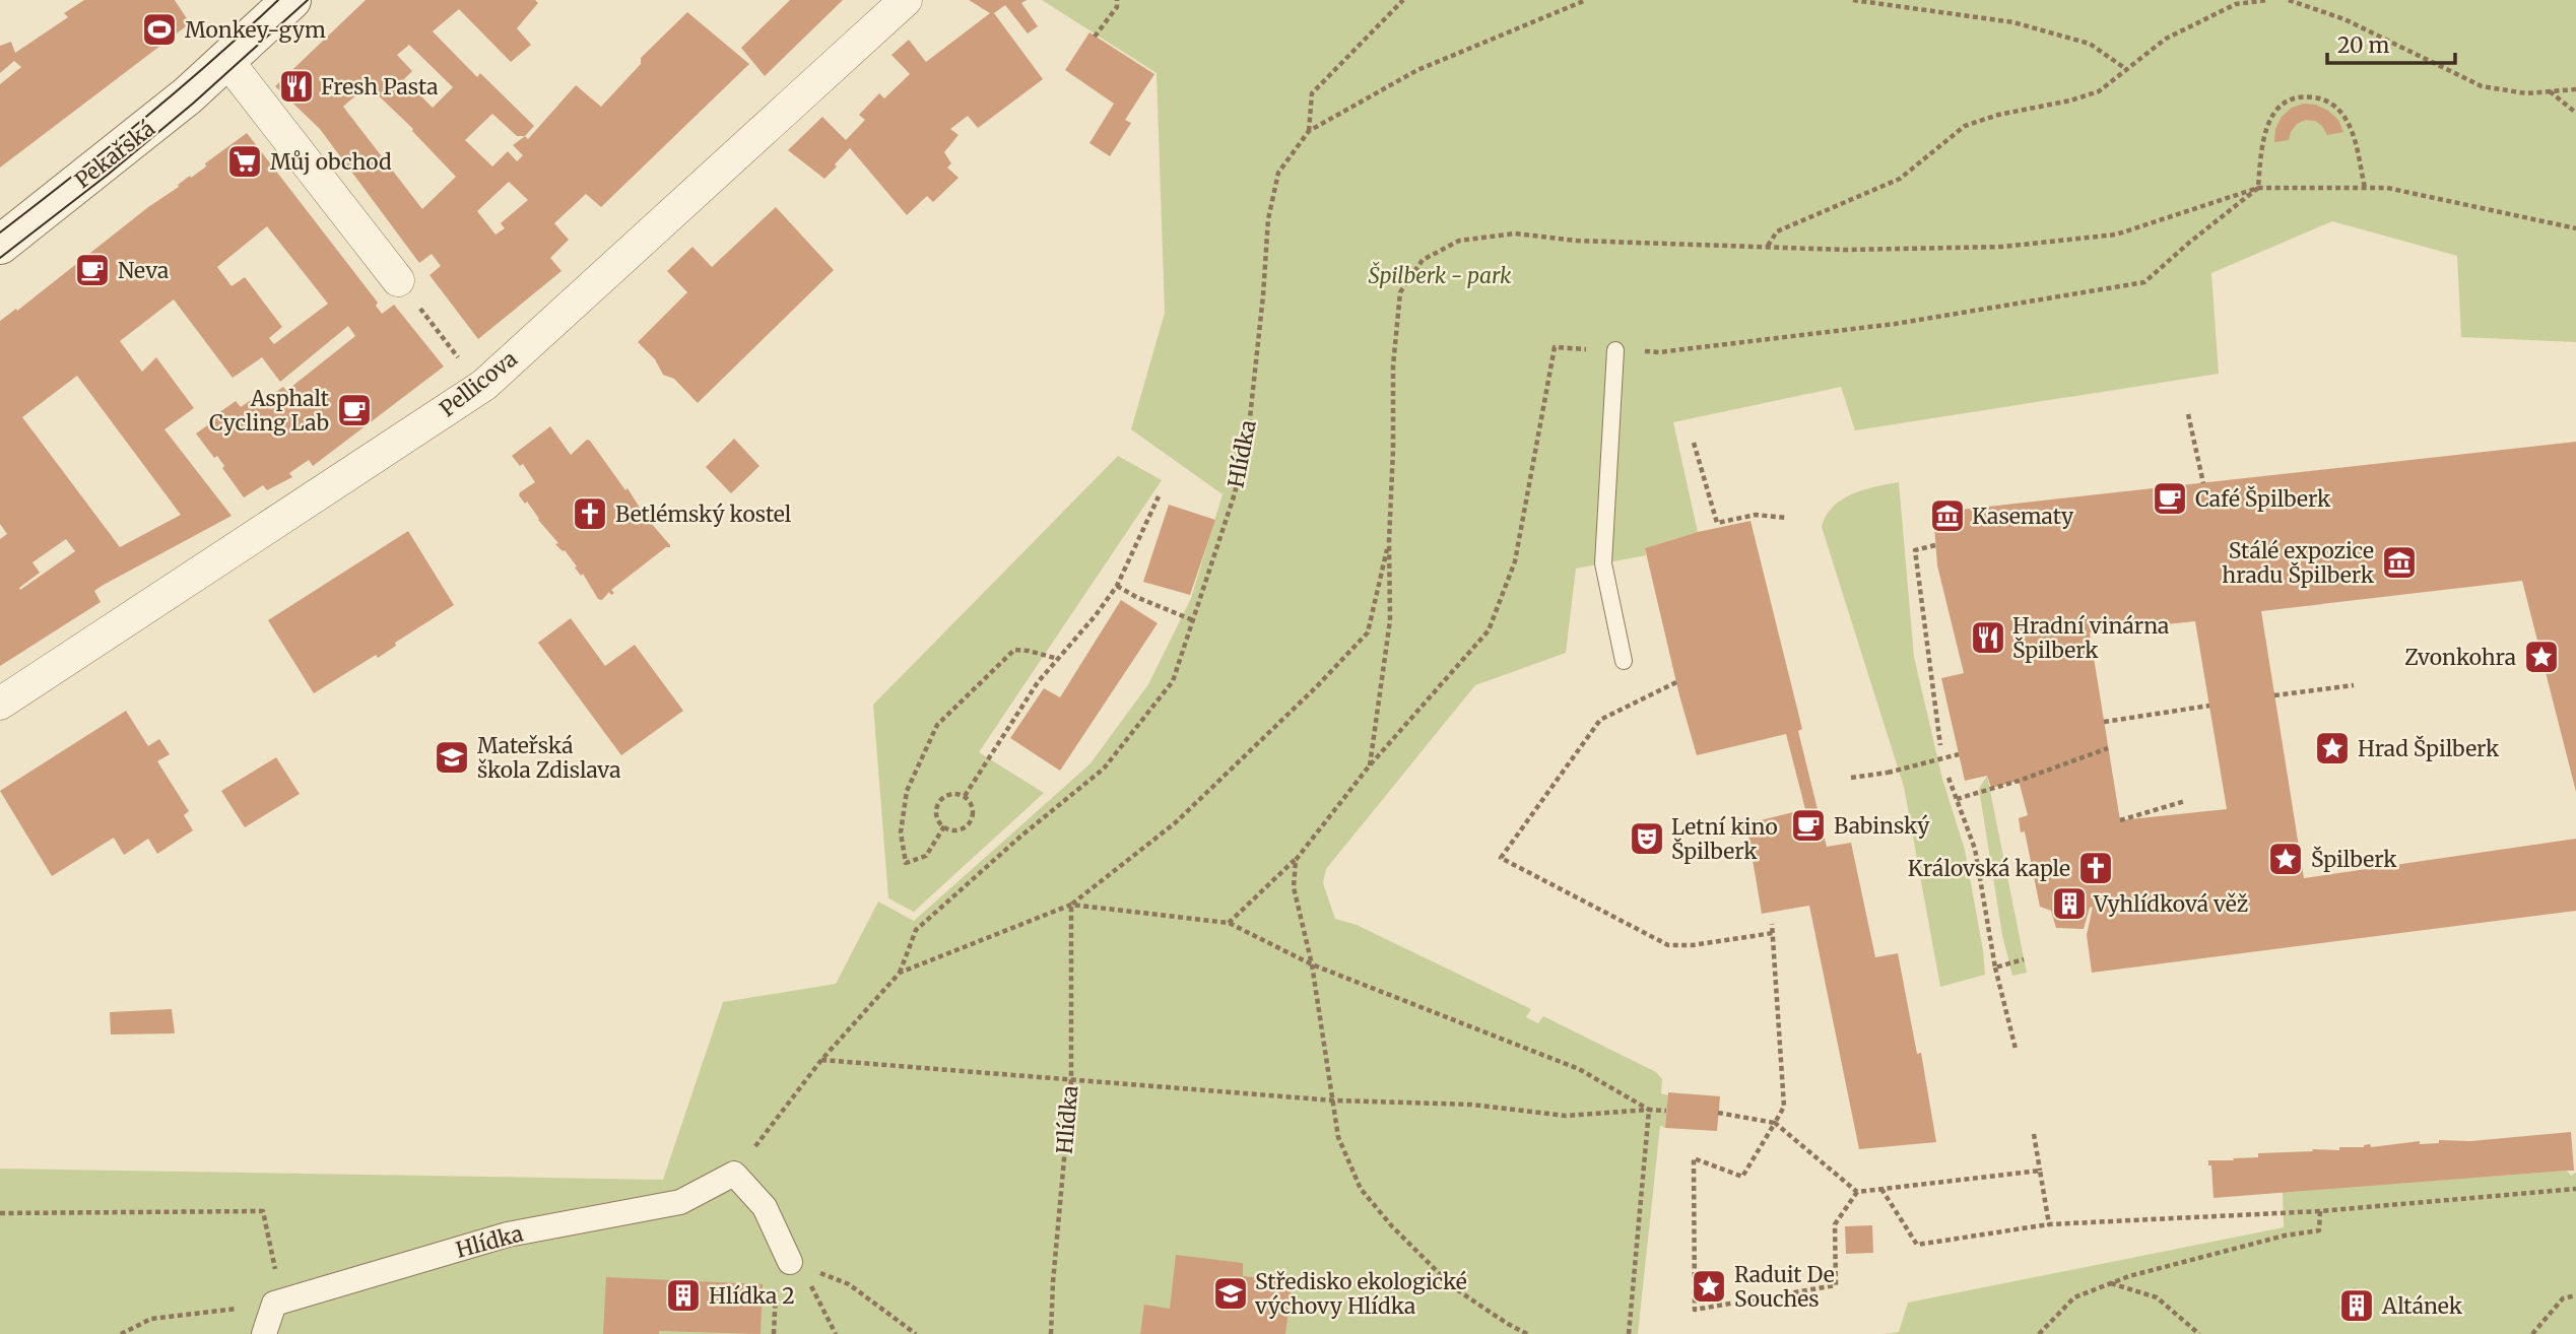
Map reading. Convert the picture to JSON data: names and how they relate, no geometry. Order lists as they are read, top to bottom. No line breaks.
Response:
{"streets":{"street":["Pekařská","Pellicova","Hlídka"]},"parks":["Špilberk - park"],"places":{"sports":["Monkey-gym"],"restaurant":["Fresh Pasta","Hradní vinárna Špilberk"],"supermarket":["Můj obchod"],"cafe":["Neva","Asphalt Cycling Lab","Café Špilberk","Babinský"],"church":["Betlémský kostel","Královská kaple"],"museum":["Kasematy","Stálé expozice hradu Špilberk"],"place":["Zvonkohra","Hrad Špilberk","Špilberk","Raduit De Souches"],"school or university":["Mateřská škola Zdislava","Středisko ekologické výchovy Hlídka"],"theatre":["Letní kino Špilberk"],"building":["Vyhlídková věž","Hlídka 2","Altánek"]},"scale_bar":"20 m"}
